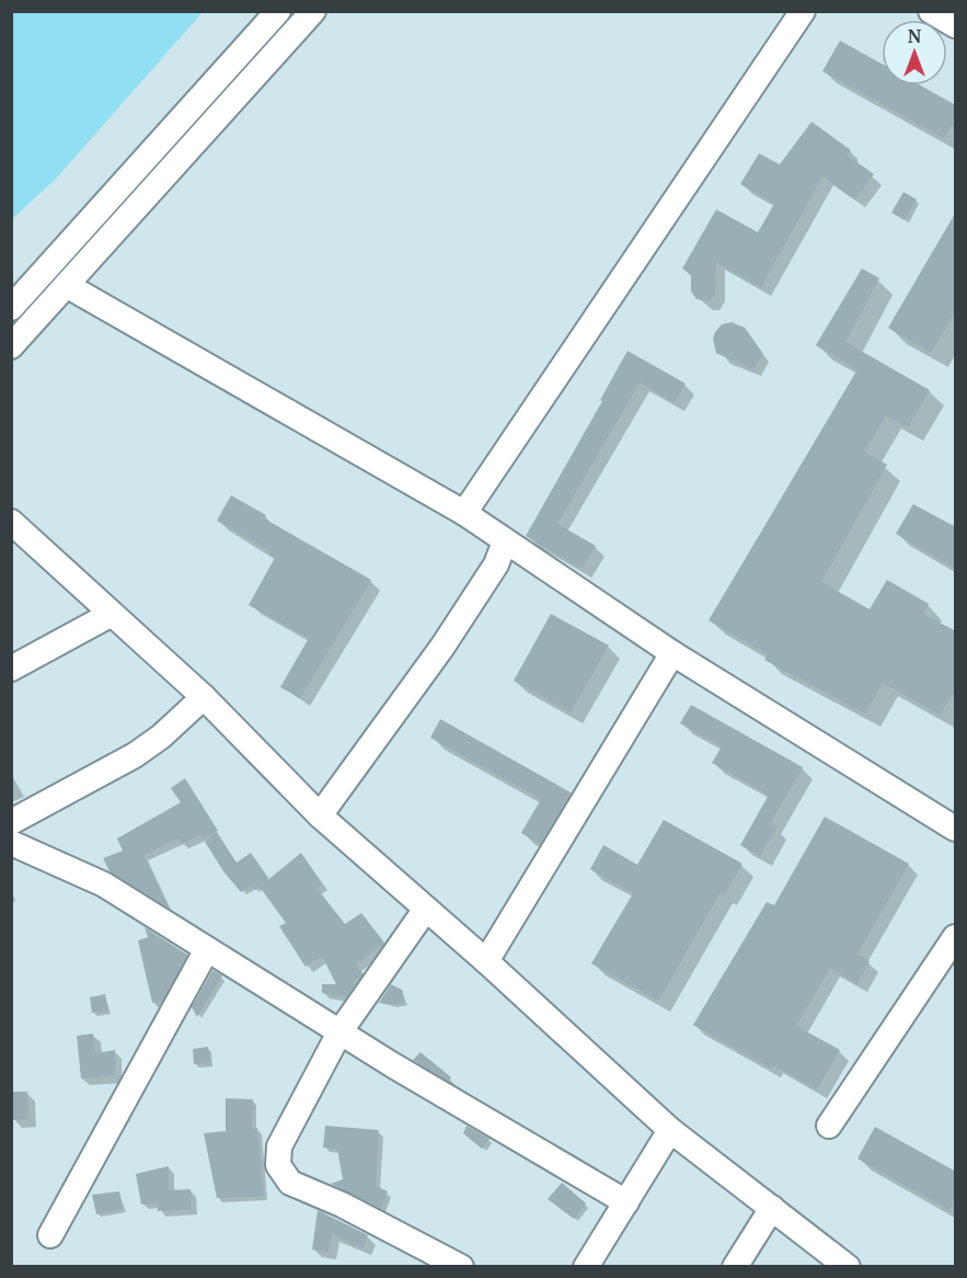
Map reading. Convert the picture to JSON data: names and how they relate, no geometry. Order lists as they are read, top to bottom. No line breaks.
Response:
{"north":"top"}
